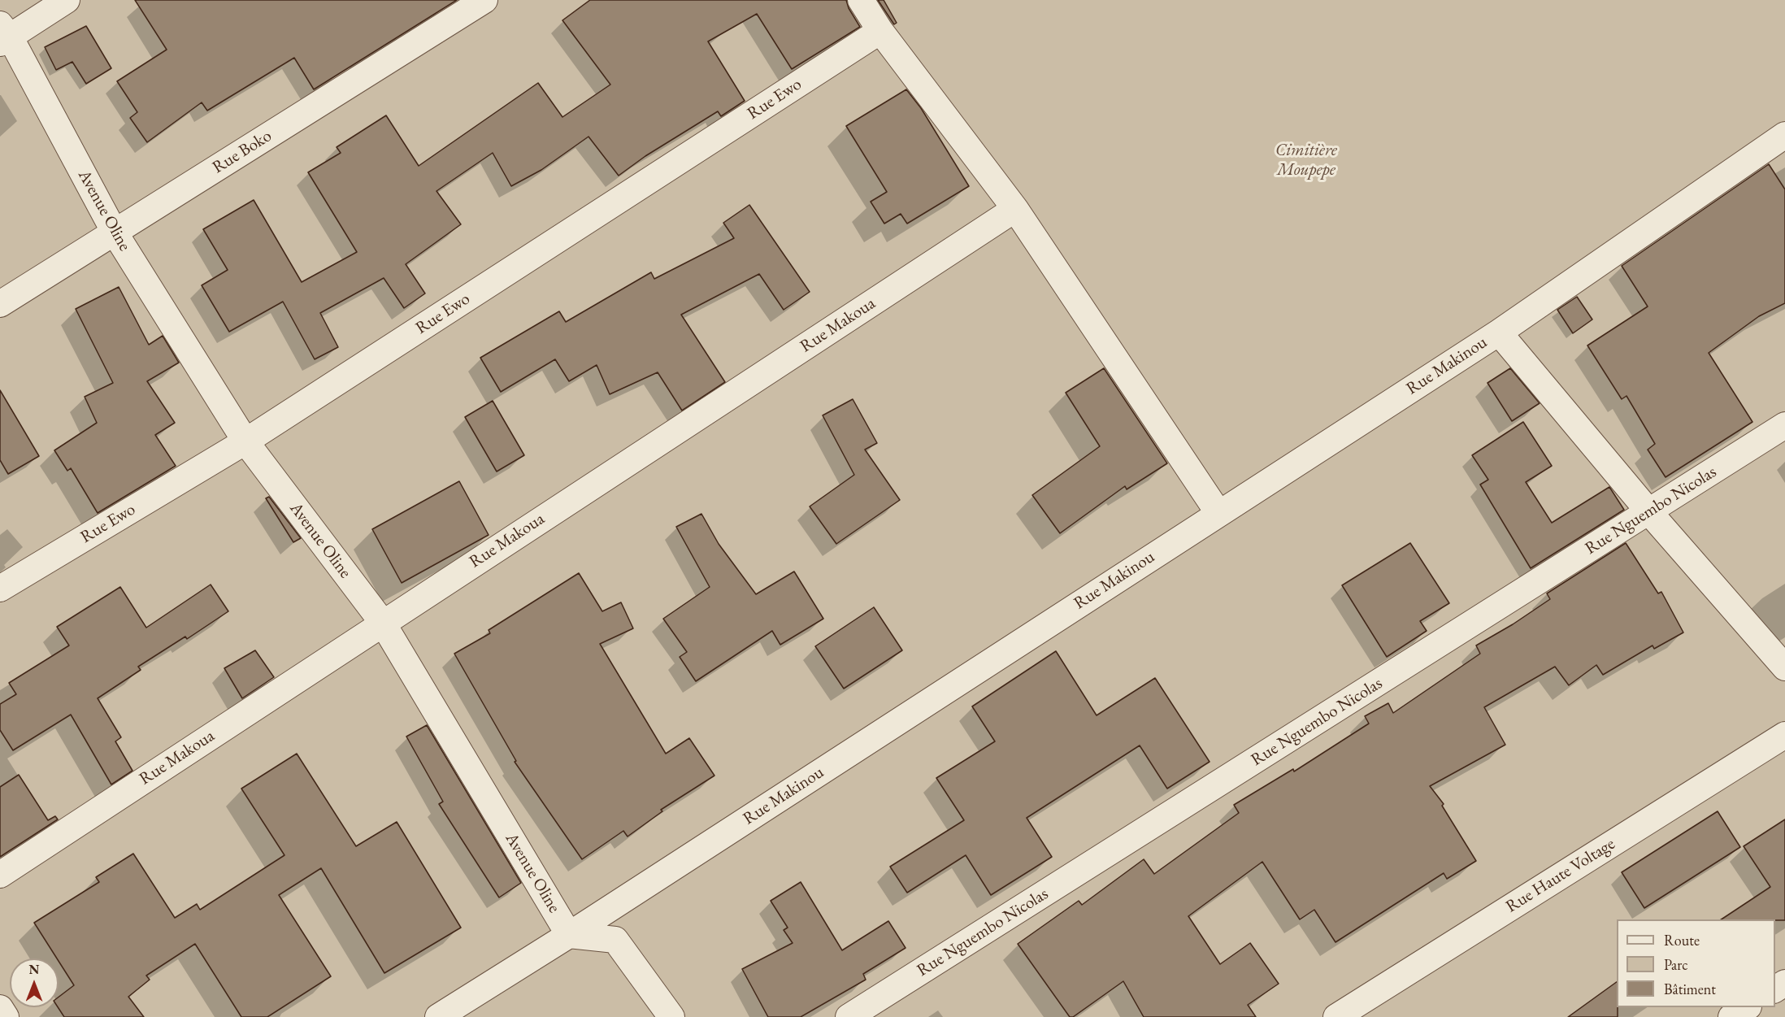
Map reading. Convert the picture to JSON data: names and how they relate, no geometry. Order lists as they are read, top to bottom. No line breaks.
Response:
{"streets":{"street":["Rue Ewo","Rue Boko","Avenue Oline","Rue Makoua","Rue Makinou","Rue Nguembo Nicolas","Rue Haute Voltage"]},"crossings":[["Rue Ewo","Avenue Oline"],["Rue Boko","Avenue Oline"],["Avenue Oline","Rue Makoua"],["Avenue Oline","Rue Makinou"]],"parks":["Cimitière Moupepe"],"legend":["Route","Parc","Bâtiment"],"north":"top"}
